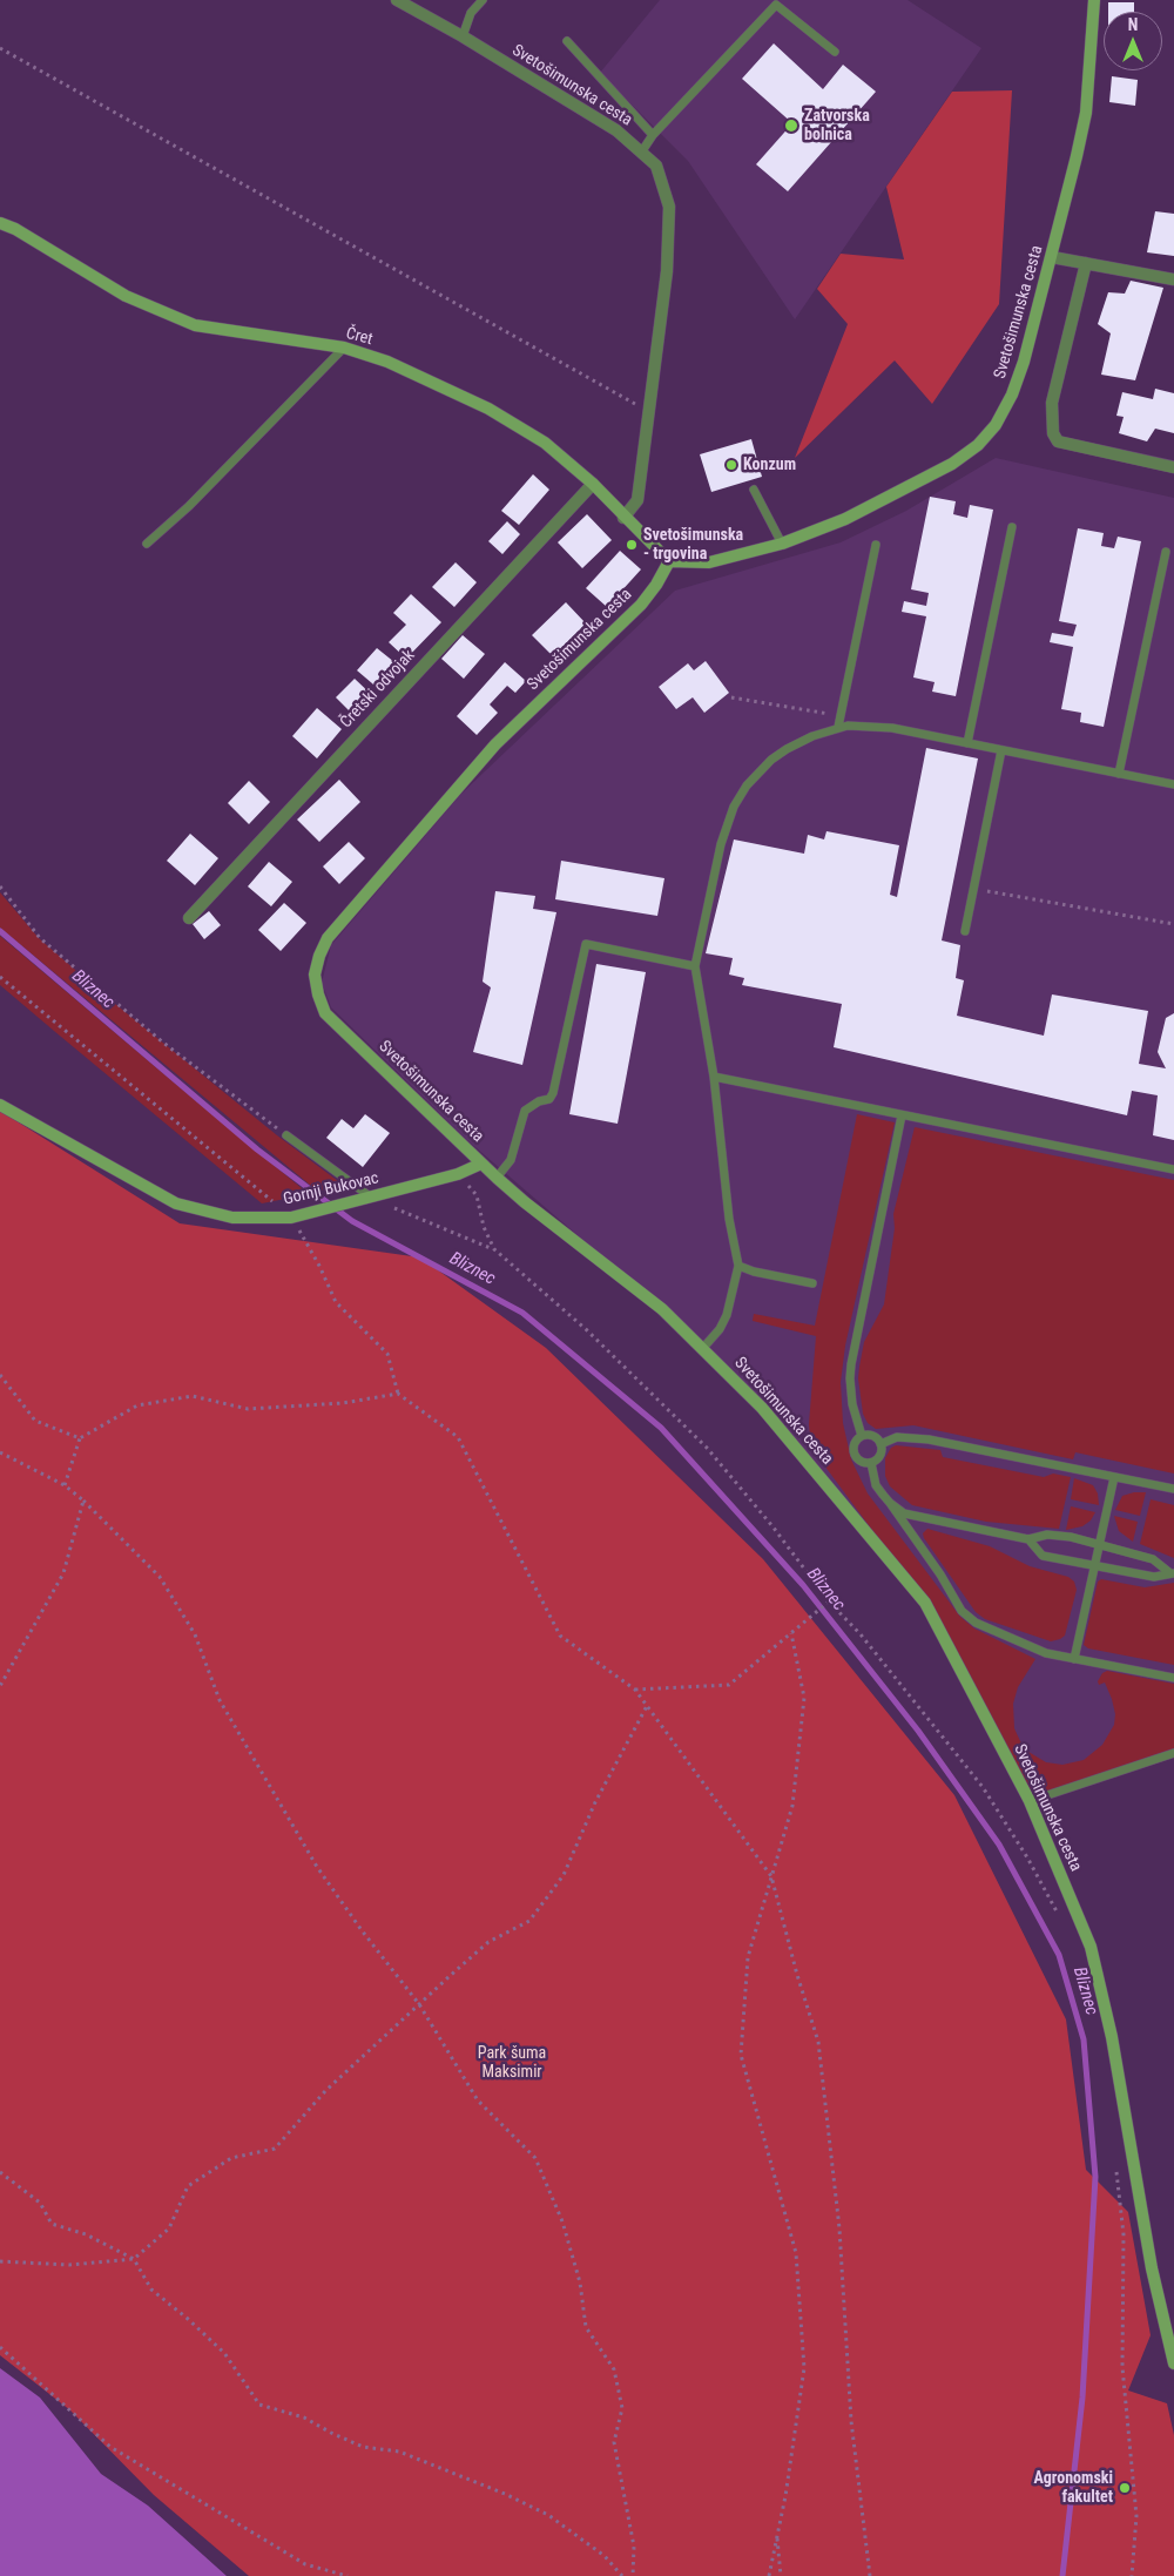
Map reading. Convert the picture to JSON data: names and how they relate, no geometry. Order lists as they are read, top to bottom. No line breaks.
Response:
{"streets":{"street":["Svetošimunska cesta","Čret","Čretski odvojak","Gornji Bukovac"]},"crossings":[["Svetošimunska cesta","Čret"],["Svetošimunska cesta","Gornji Bukovac"],["Čret","Čretski odvojak"]],"water":["Bliznec"],"parks":["Park šuma Maksimir"],"places":["Zatvorska bolnica","Konzum","Svetošimunska - trgovina","Agronomski fakultet"],"north":"top"}
